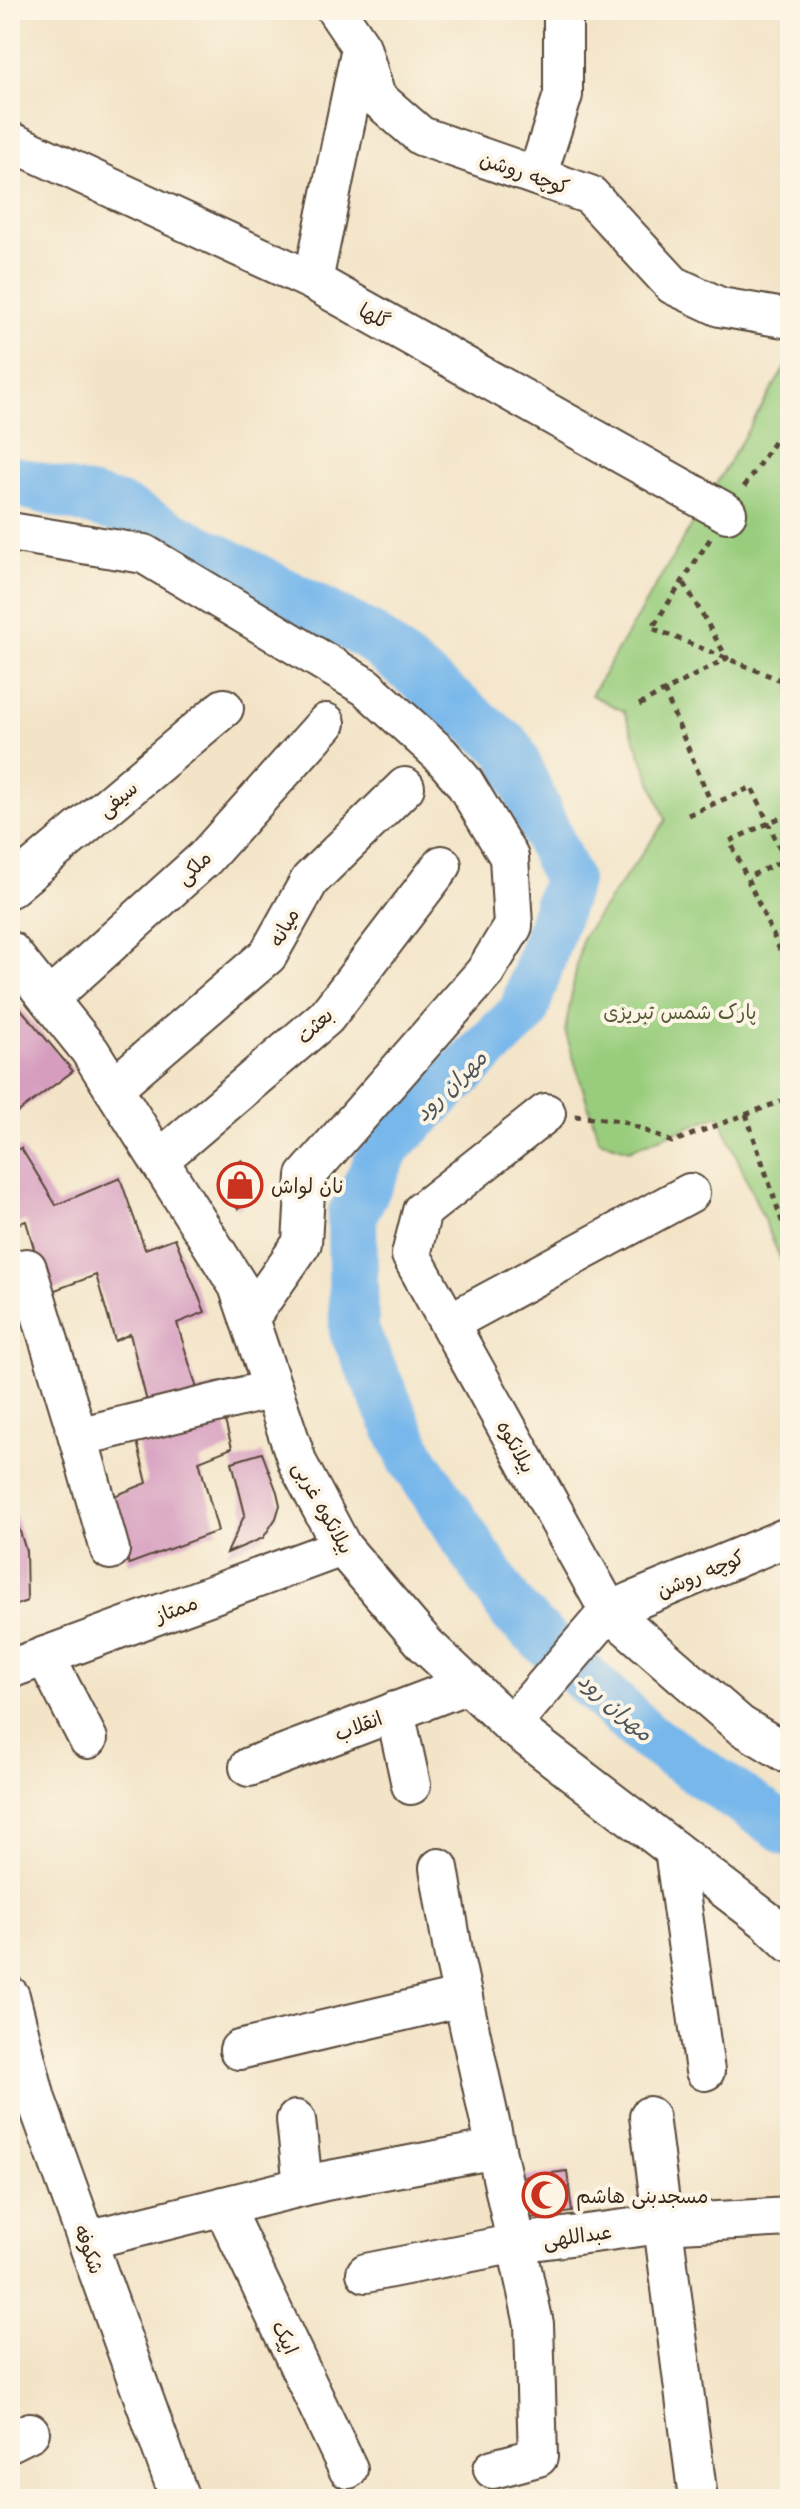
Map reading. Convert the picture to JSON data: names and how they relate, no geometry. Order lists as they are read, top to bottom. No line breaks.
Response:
{"streets":{"street":["کوچه روشن","گلها","سیفی","ملکی","میانه","بعثت","بیلانکوه","بیلانکوه غربی","ممتاز","انقلاب","عبداللهی","شکوفه","اپیک"]},"crossings":[["کوچه روشن","بیلانکوه"],["ملکی","بیلانکوه غربی"],["میانه","بیلانکوه غربی"],["بعثت","بیلانکوه غربی"],["بیلانکوه غربی","ممتاز"],["بیلانکوه غربی","انقلاب"]],"water":["مهران رود"],"parks":["پارک شمس تبریزی"],"places":{"shop":["نان لواش"],"mosque":["مسجدبنی هاشم"]}}
